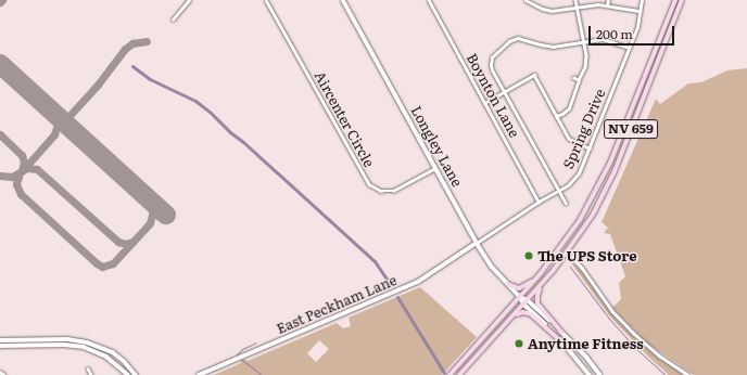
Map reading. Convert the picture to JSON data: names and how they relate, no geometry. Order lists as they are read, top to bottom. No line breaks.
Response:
{"streets":{"main road":["NV 659","Longley Lane","East Peckham Lane"],"street":["Boynton Lane","Aircenter Circle","Spring Drive"]},"crossings":[["Boynton Lane","Spring Drive"],["Aircenter Circle","Longley Lane"],["Spring Drive","Longley Lane"],["Spring Drive","East Peckham Lane"],["NV 659","Longley Lane"],["Longley Lane","East Peckham Lane"]],"places":["The UPS Store","Anytime Fitness"],"scale_bar":"200 m"}
